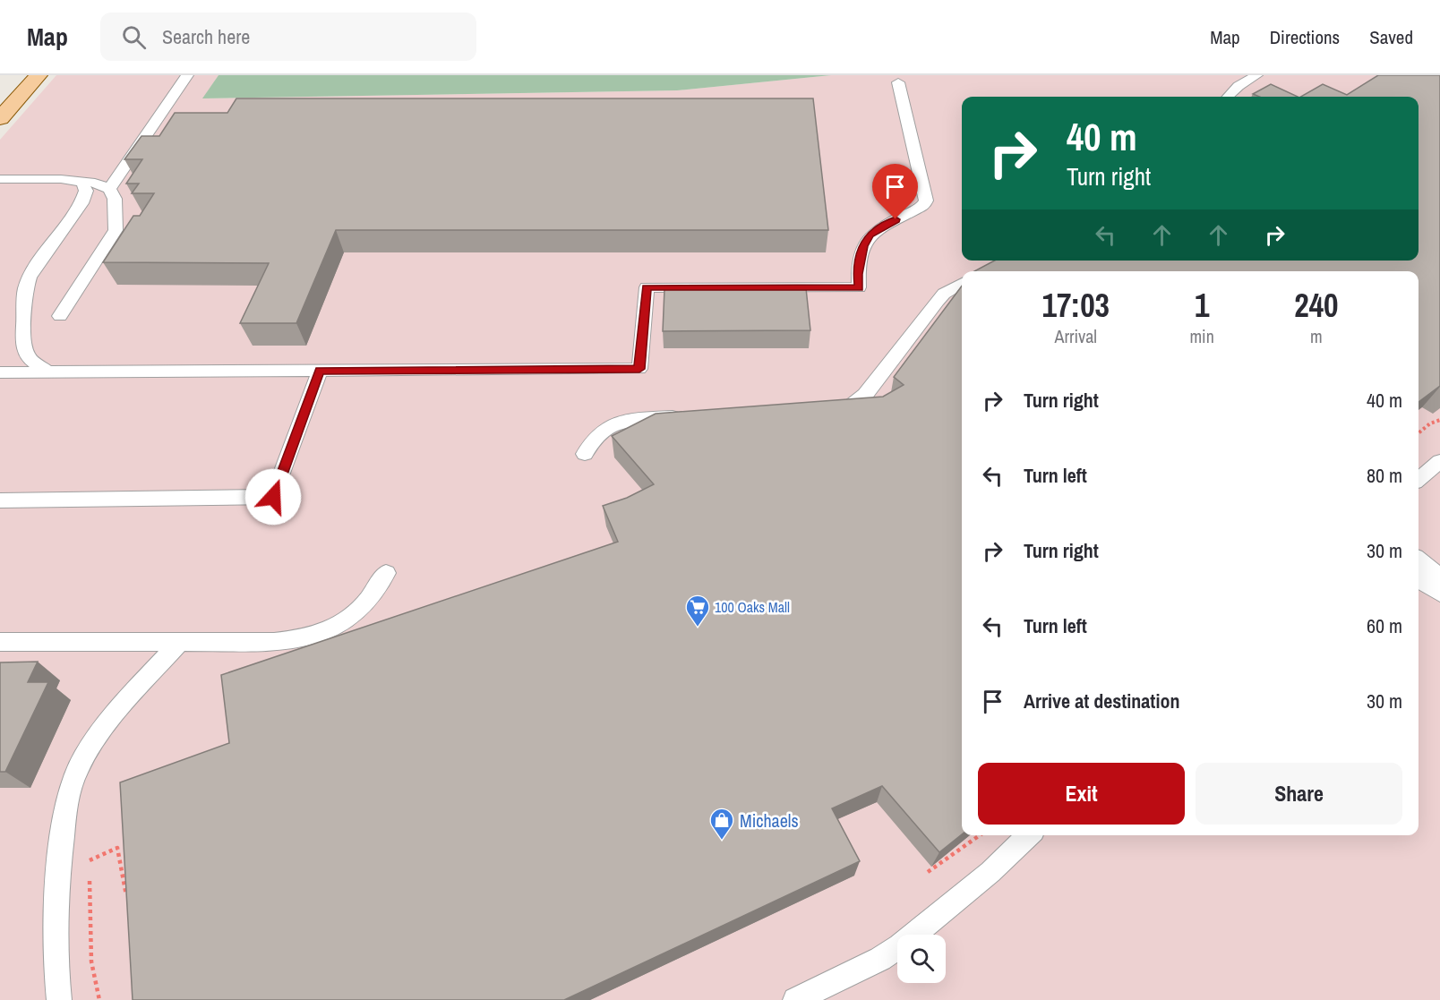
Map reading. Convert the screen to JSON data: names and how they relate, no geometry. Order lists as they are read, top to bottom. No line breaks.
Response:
{"places":{"supermarket":["100 Oaks Mall"],"shop":["Michaels"]},"page":{"header":"Map","search":"Search here","nav":["Map","Directions","Saved"],"turn":["40 m","Turn right"],"eta":["17:03","Arrival","1","min","240","m"],"list":[{"name":"Turn right","value":"40 m"},{"name":"Turn left","value":"80 m"},{"name":"Turn right","value":"30 m"},{"name":"Turn left","value":"60 m"},{"name":"Arrive at destination","value":"30 m"}],"buttons":["Exit","Share"]}}
